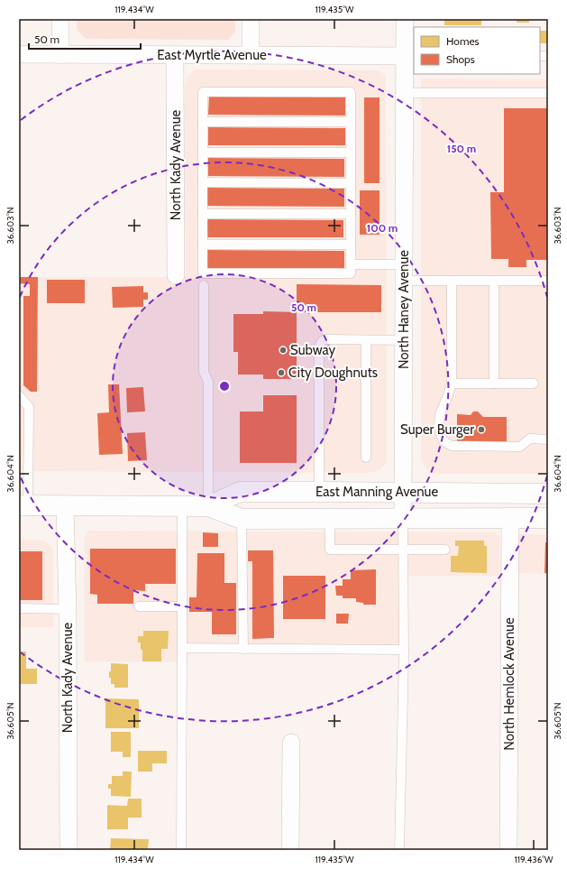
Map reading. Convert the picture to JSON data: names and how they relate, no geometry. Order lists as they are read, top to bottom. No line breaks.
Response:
{"streets":{"main road":["East Manning Avenue"],"street":["East Myrtle Avenue","North Kady Avenue","North Haney Avenue","North Hemlock Avenue"]},"crossings":[["East Myrtle Avenue","North Kady Avenue"],["East Myrtle Avenue","North Haney Avenue"],["North Kady Avenue","East Manning Avenue"],["North Haney Avenue","East Manning Avenue"],["East Manning Avenue","North Hemlock Avenue"]],"places":["Subway","City Doughnuts","Super Burger"],"legend":["Homes","Shops"],"scale_bar":"50 m","coordinates":["119.434°W","119.435°W","36.603°N","36.604°N","36.605°N","119.436°W"],"rings":["150 m","100 m","50 m"]}
